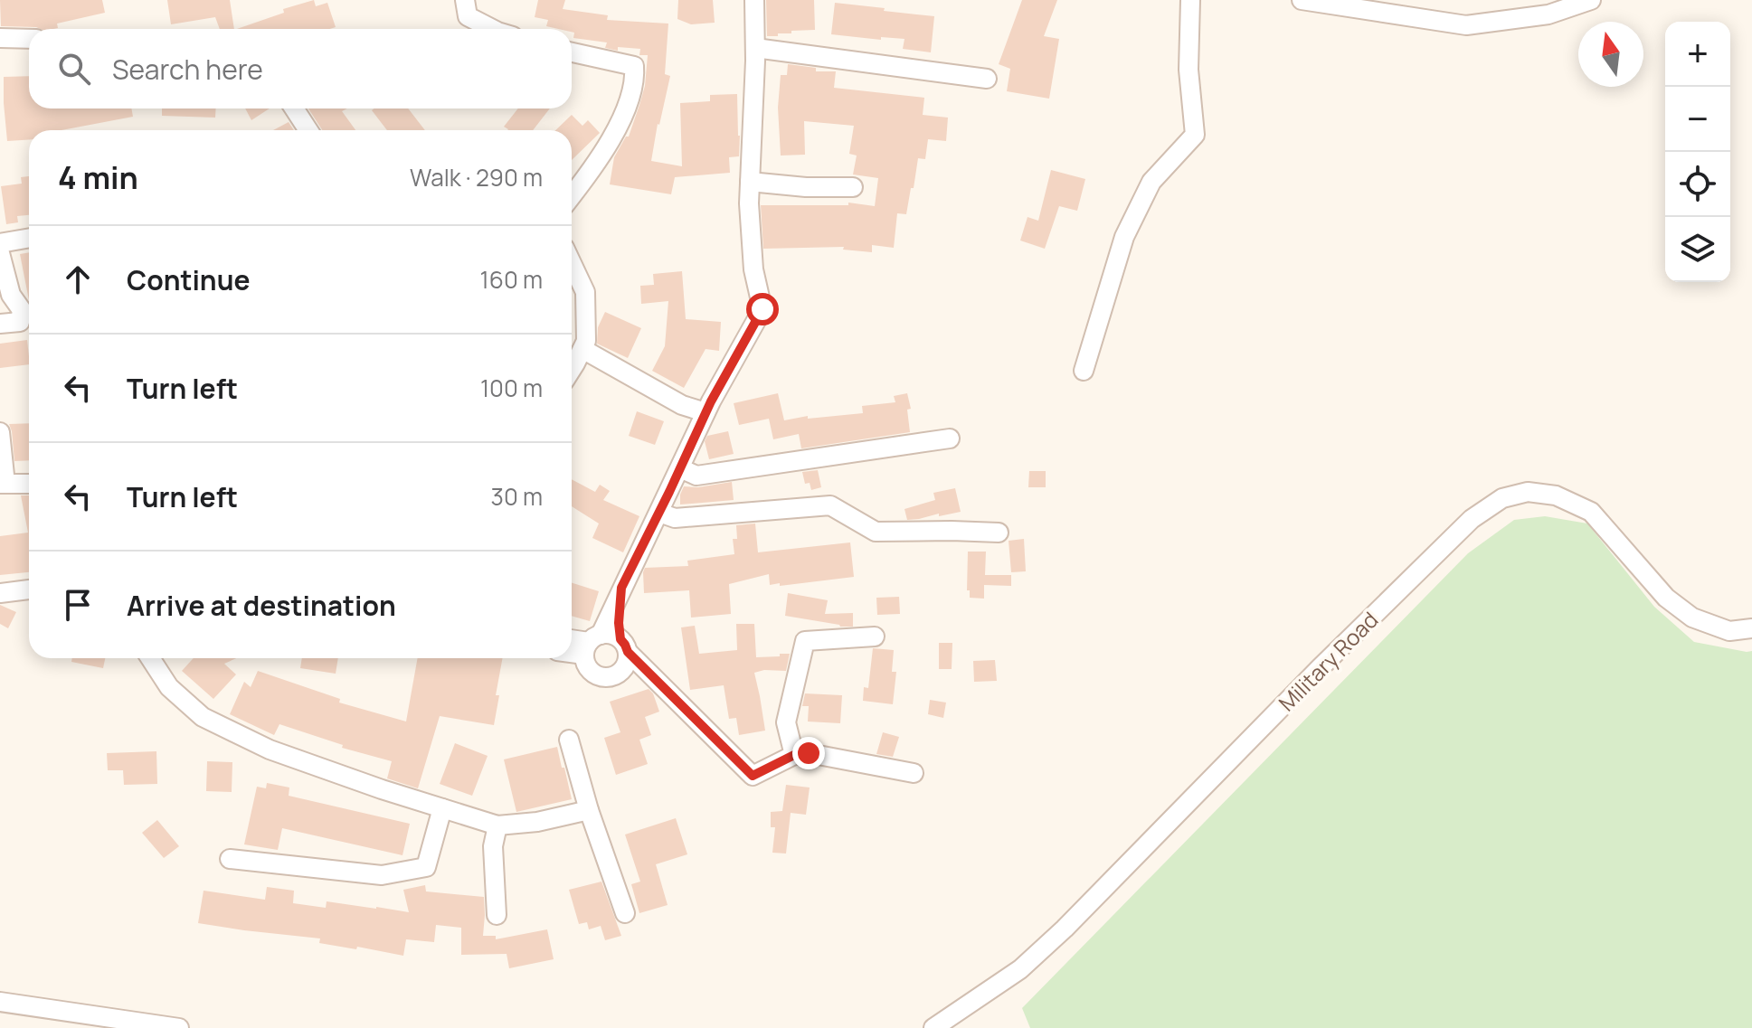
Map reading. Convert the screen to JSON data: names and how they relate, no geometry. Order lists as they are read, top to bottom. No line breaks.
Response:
{"streets":{"street":["Military Road"]},"north":"top","page":{"map_buttons":["+","−"],"search":"Search here","heading":["4 min","Walk · 290 m"],"list":[["Continue","160 m"],["Turn left","100 m"],["Turn left","30 m"],"Arrive at destination"]}}
